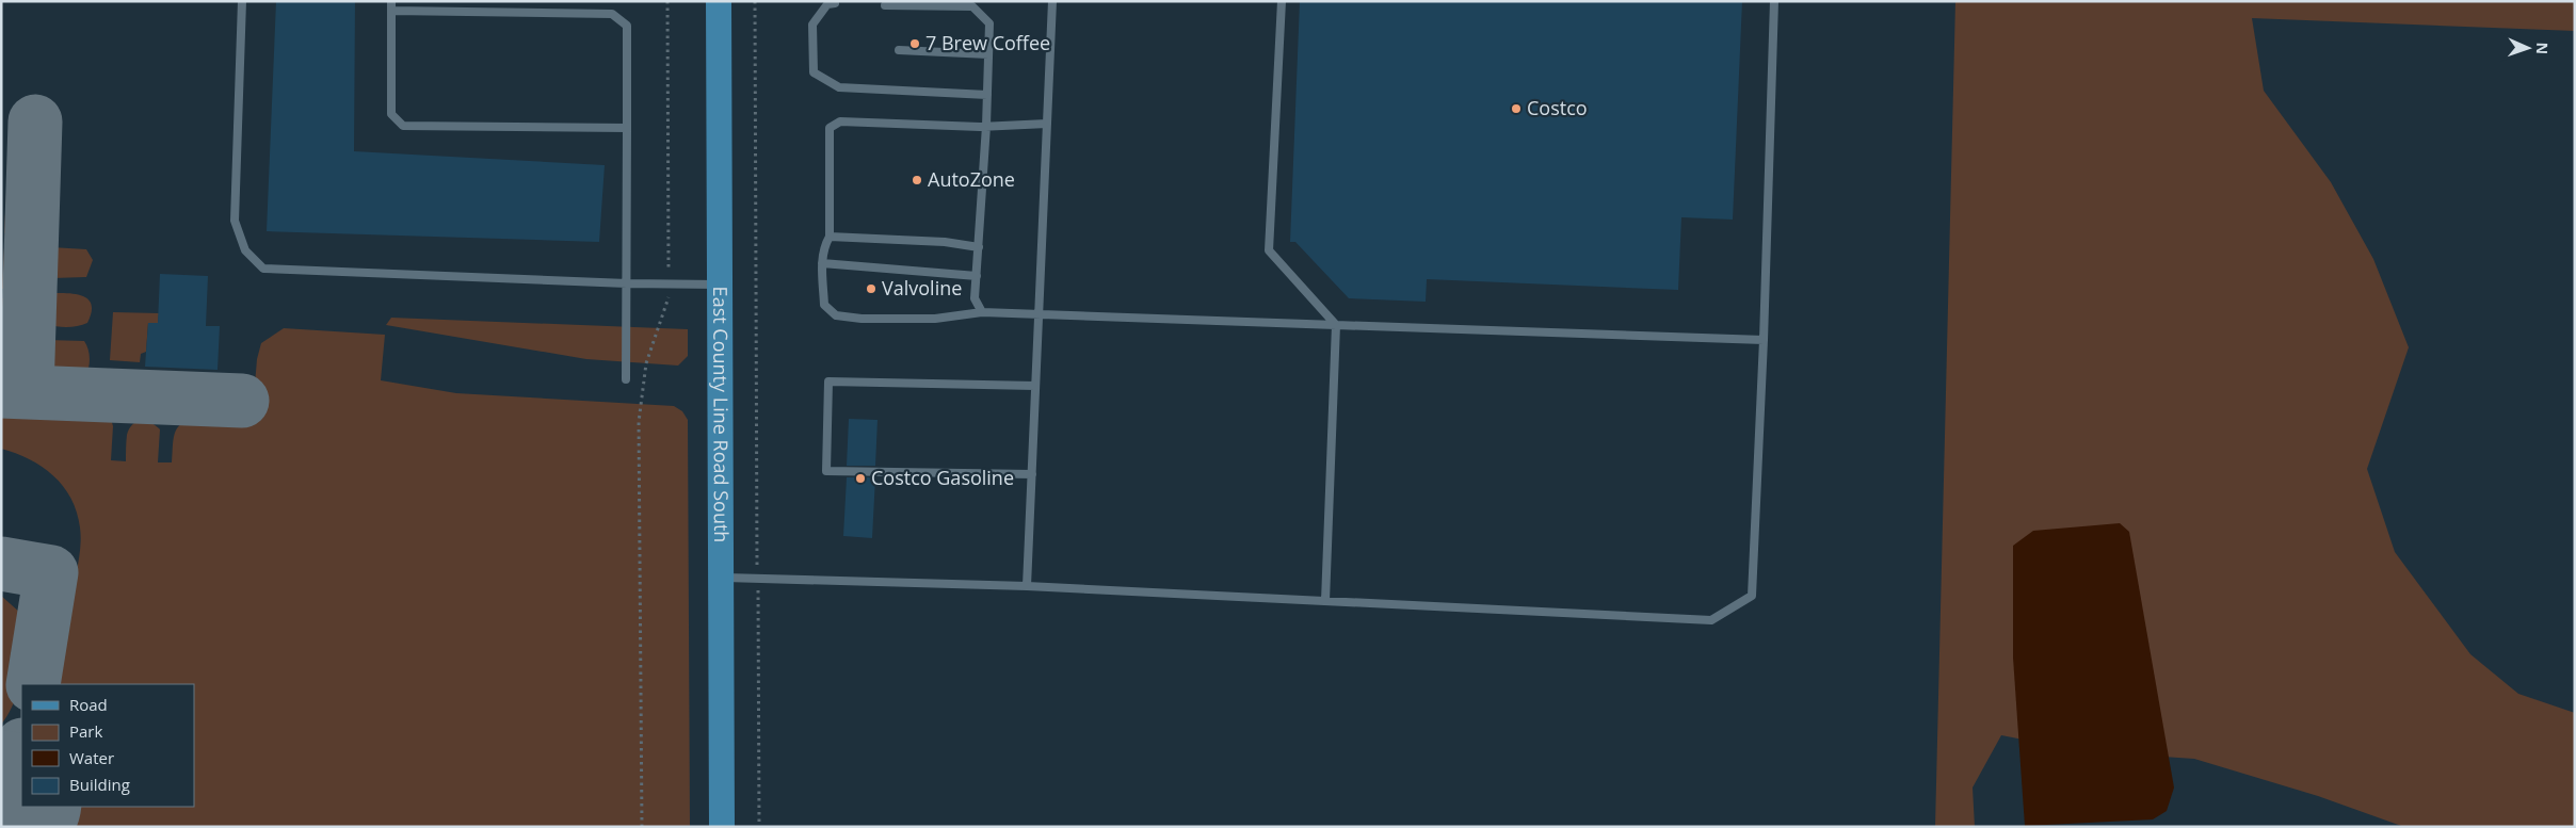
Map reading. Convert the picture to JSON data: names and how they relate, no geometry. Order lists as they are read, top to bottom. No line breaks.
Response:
{"streets":{"main road":["East County Line Road South"]},"places":["7 Brew Coffee","Costco","AutoZone","Valvoline","Costco Gasoline"],"legend":["Road","Park","Water","Building"],"north":"right"}
